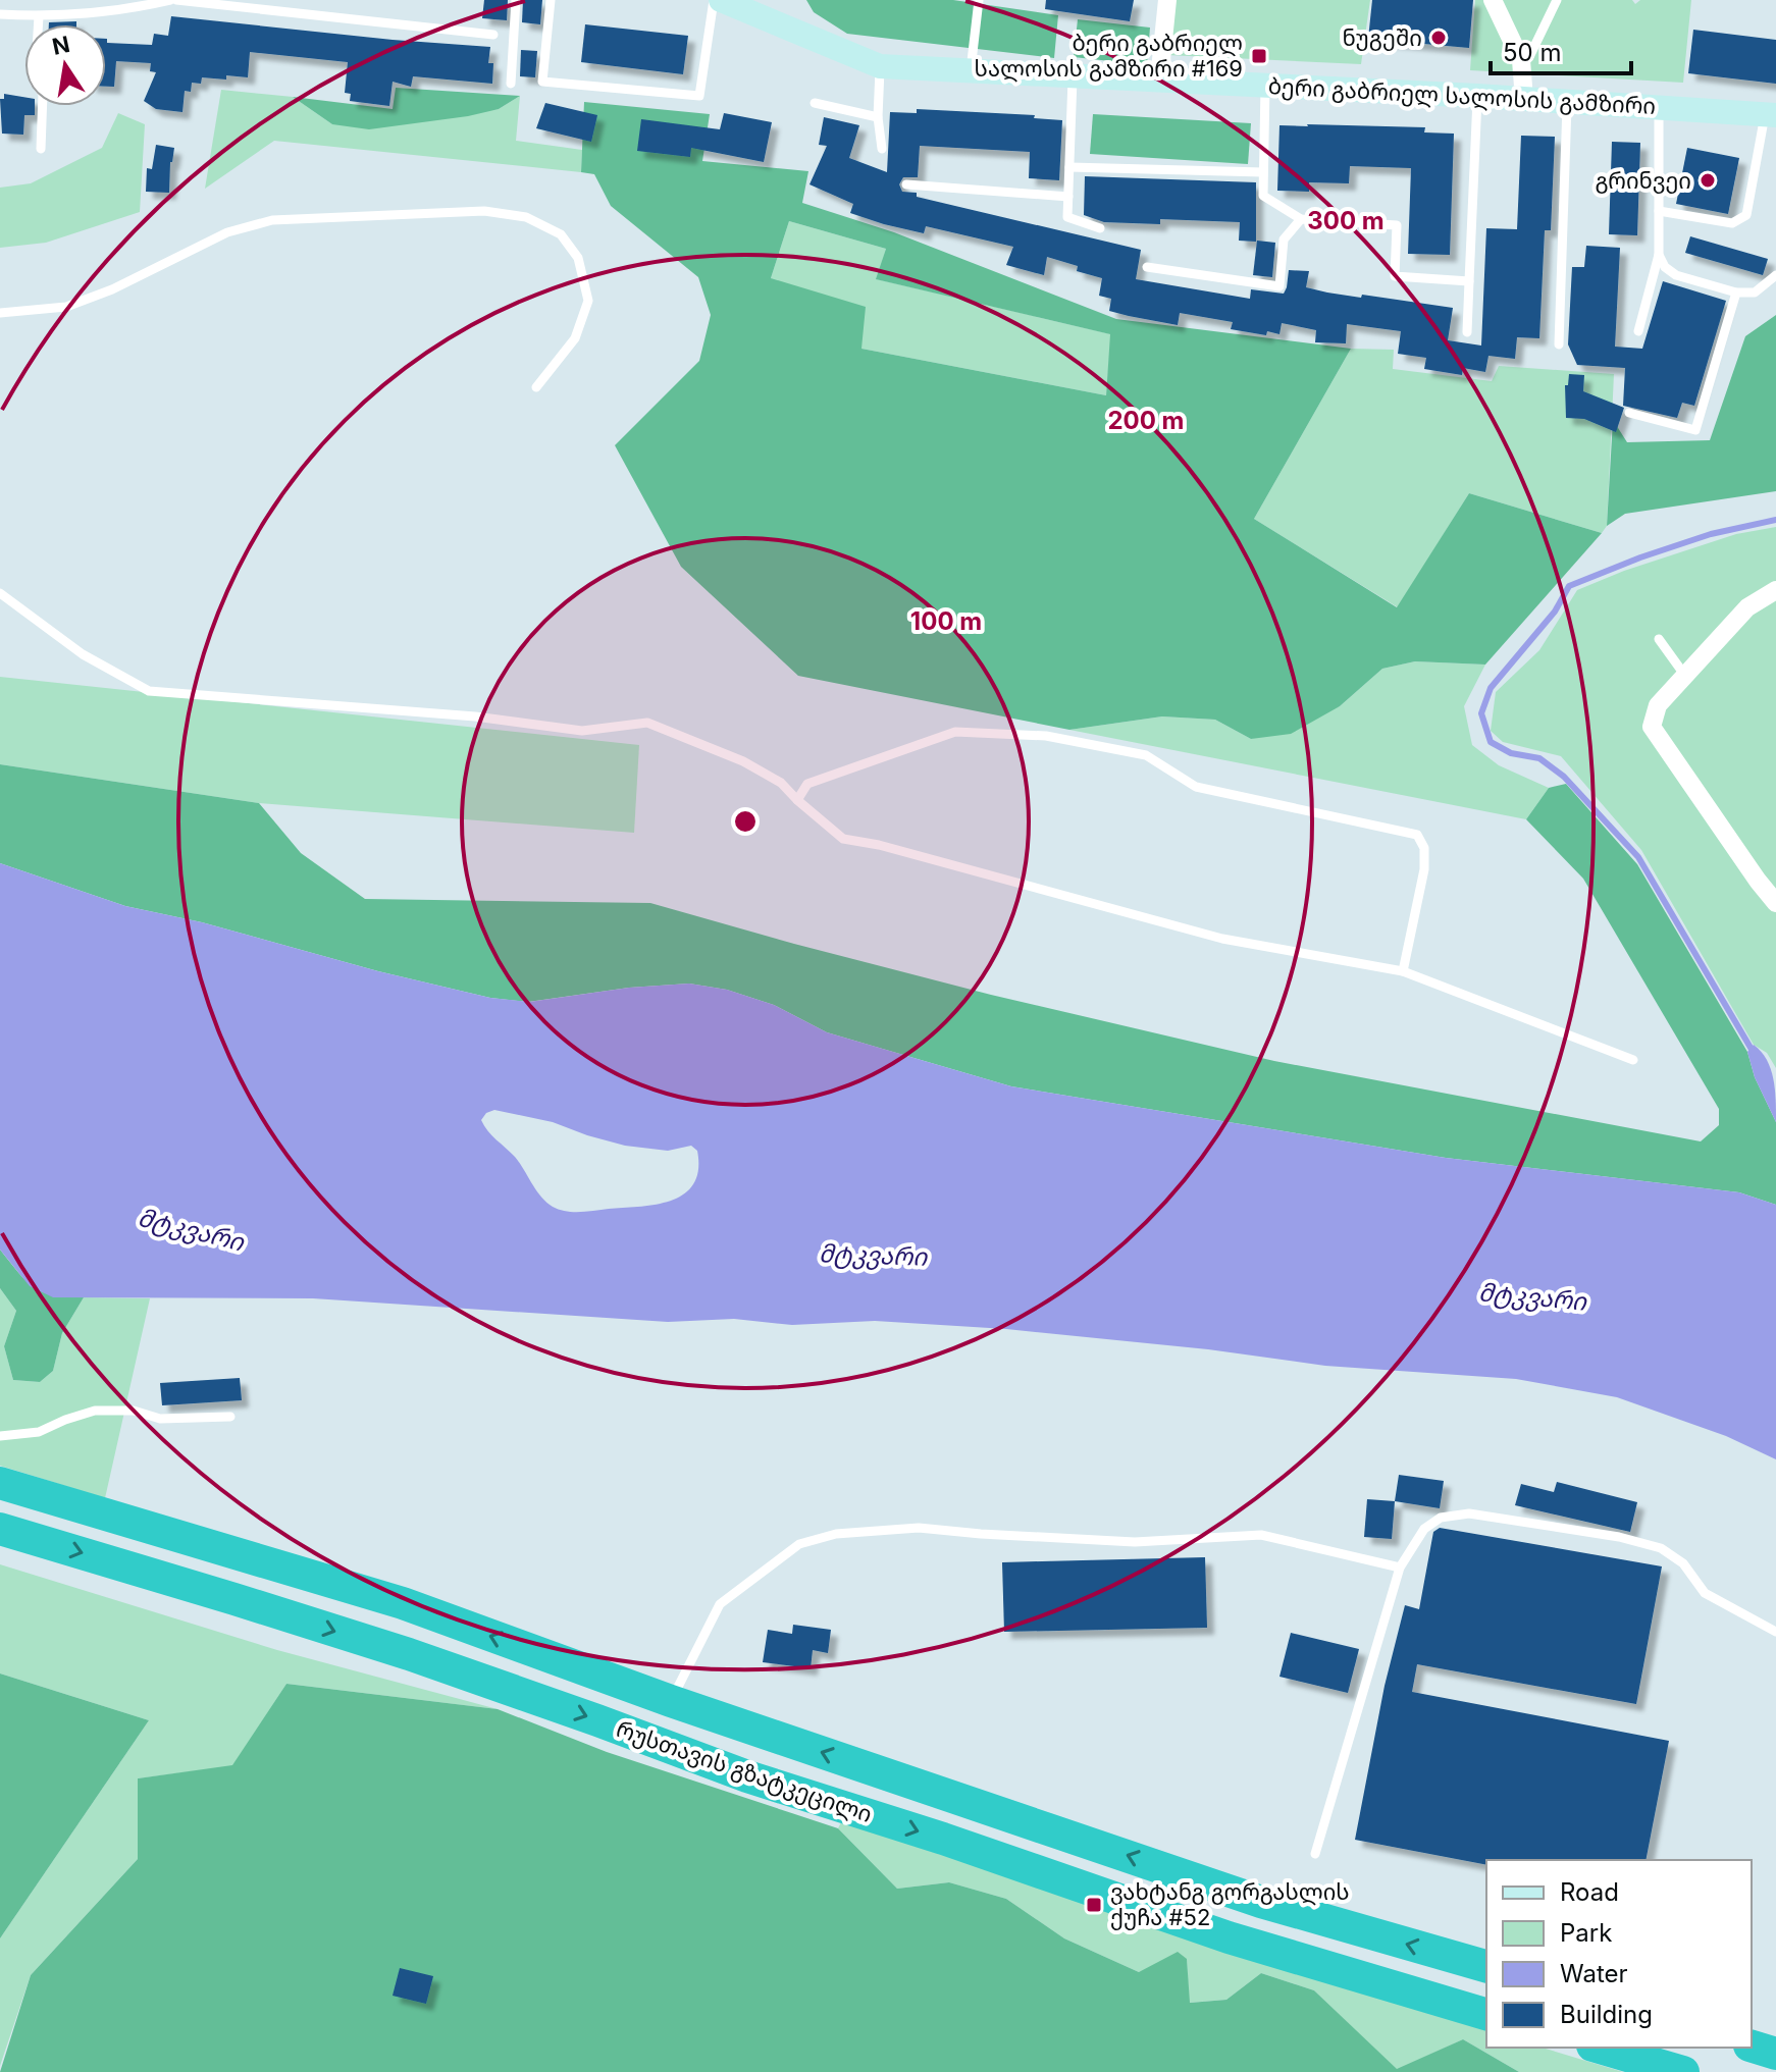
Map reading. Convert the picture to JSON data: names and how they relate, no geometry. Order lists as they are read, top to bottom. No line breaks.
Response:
{"streets":{"highway":["რუსთავის გზატკეცილი"],"main road":["ბერი გაბრიელ სალოსის გამზირი"]},"water":["მტკვარი"],"places":{"other":["ნუგეში","გრინვეი"],"transit":["ბერი გაბრიელ სალოსის გამზირი #169","ვახტანგ გორგასლის ქუჩა #52"]},"legend":["Road","Park","Water","Building"],"scale_bar":"50 m","north":"top","rings":["300 m","200 m","100 m"]}
